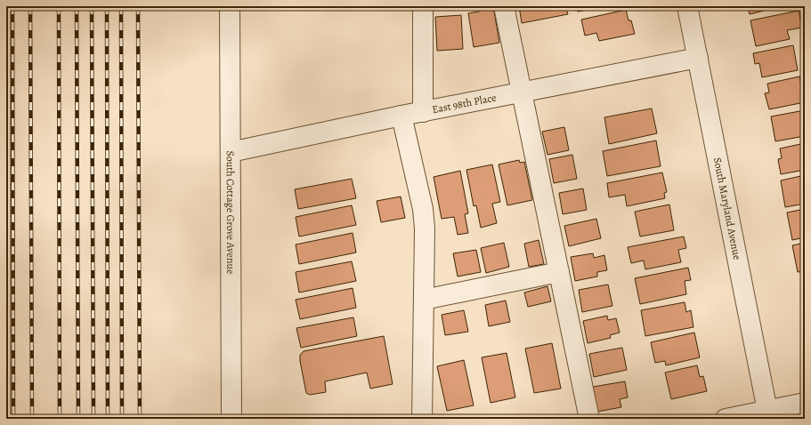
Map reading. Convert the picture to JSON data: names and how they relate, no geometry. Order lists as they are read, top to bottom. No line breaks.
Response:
{"streets":{"street":["East 98th Place","South Maryland Avenue","South Cottage Grove Avenue"]},"crossings":[["East 98th Place","South Maryland Avenue"],["East 98th Place","South Cottage Grove Avenue"]]}
